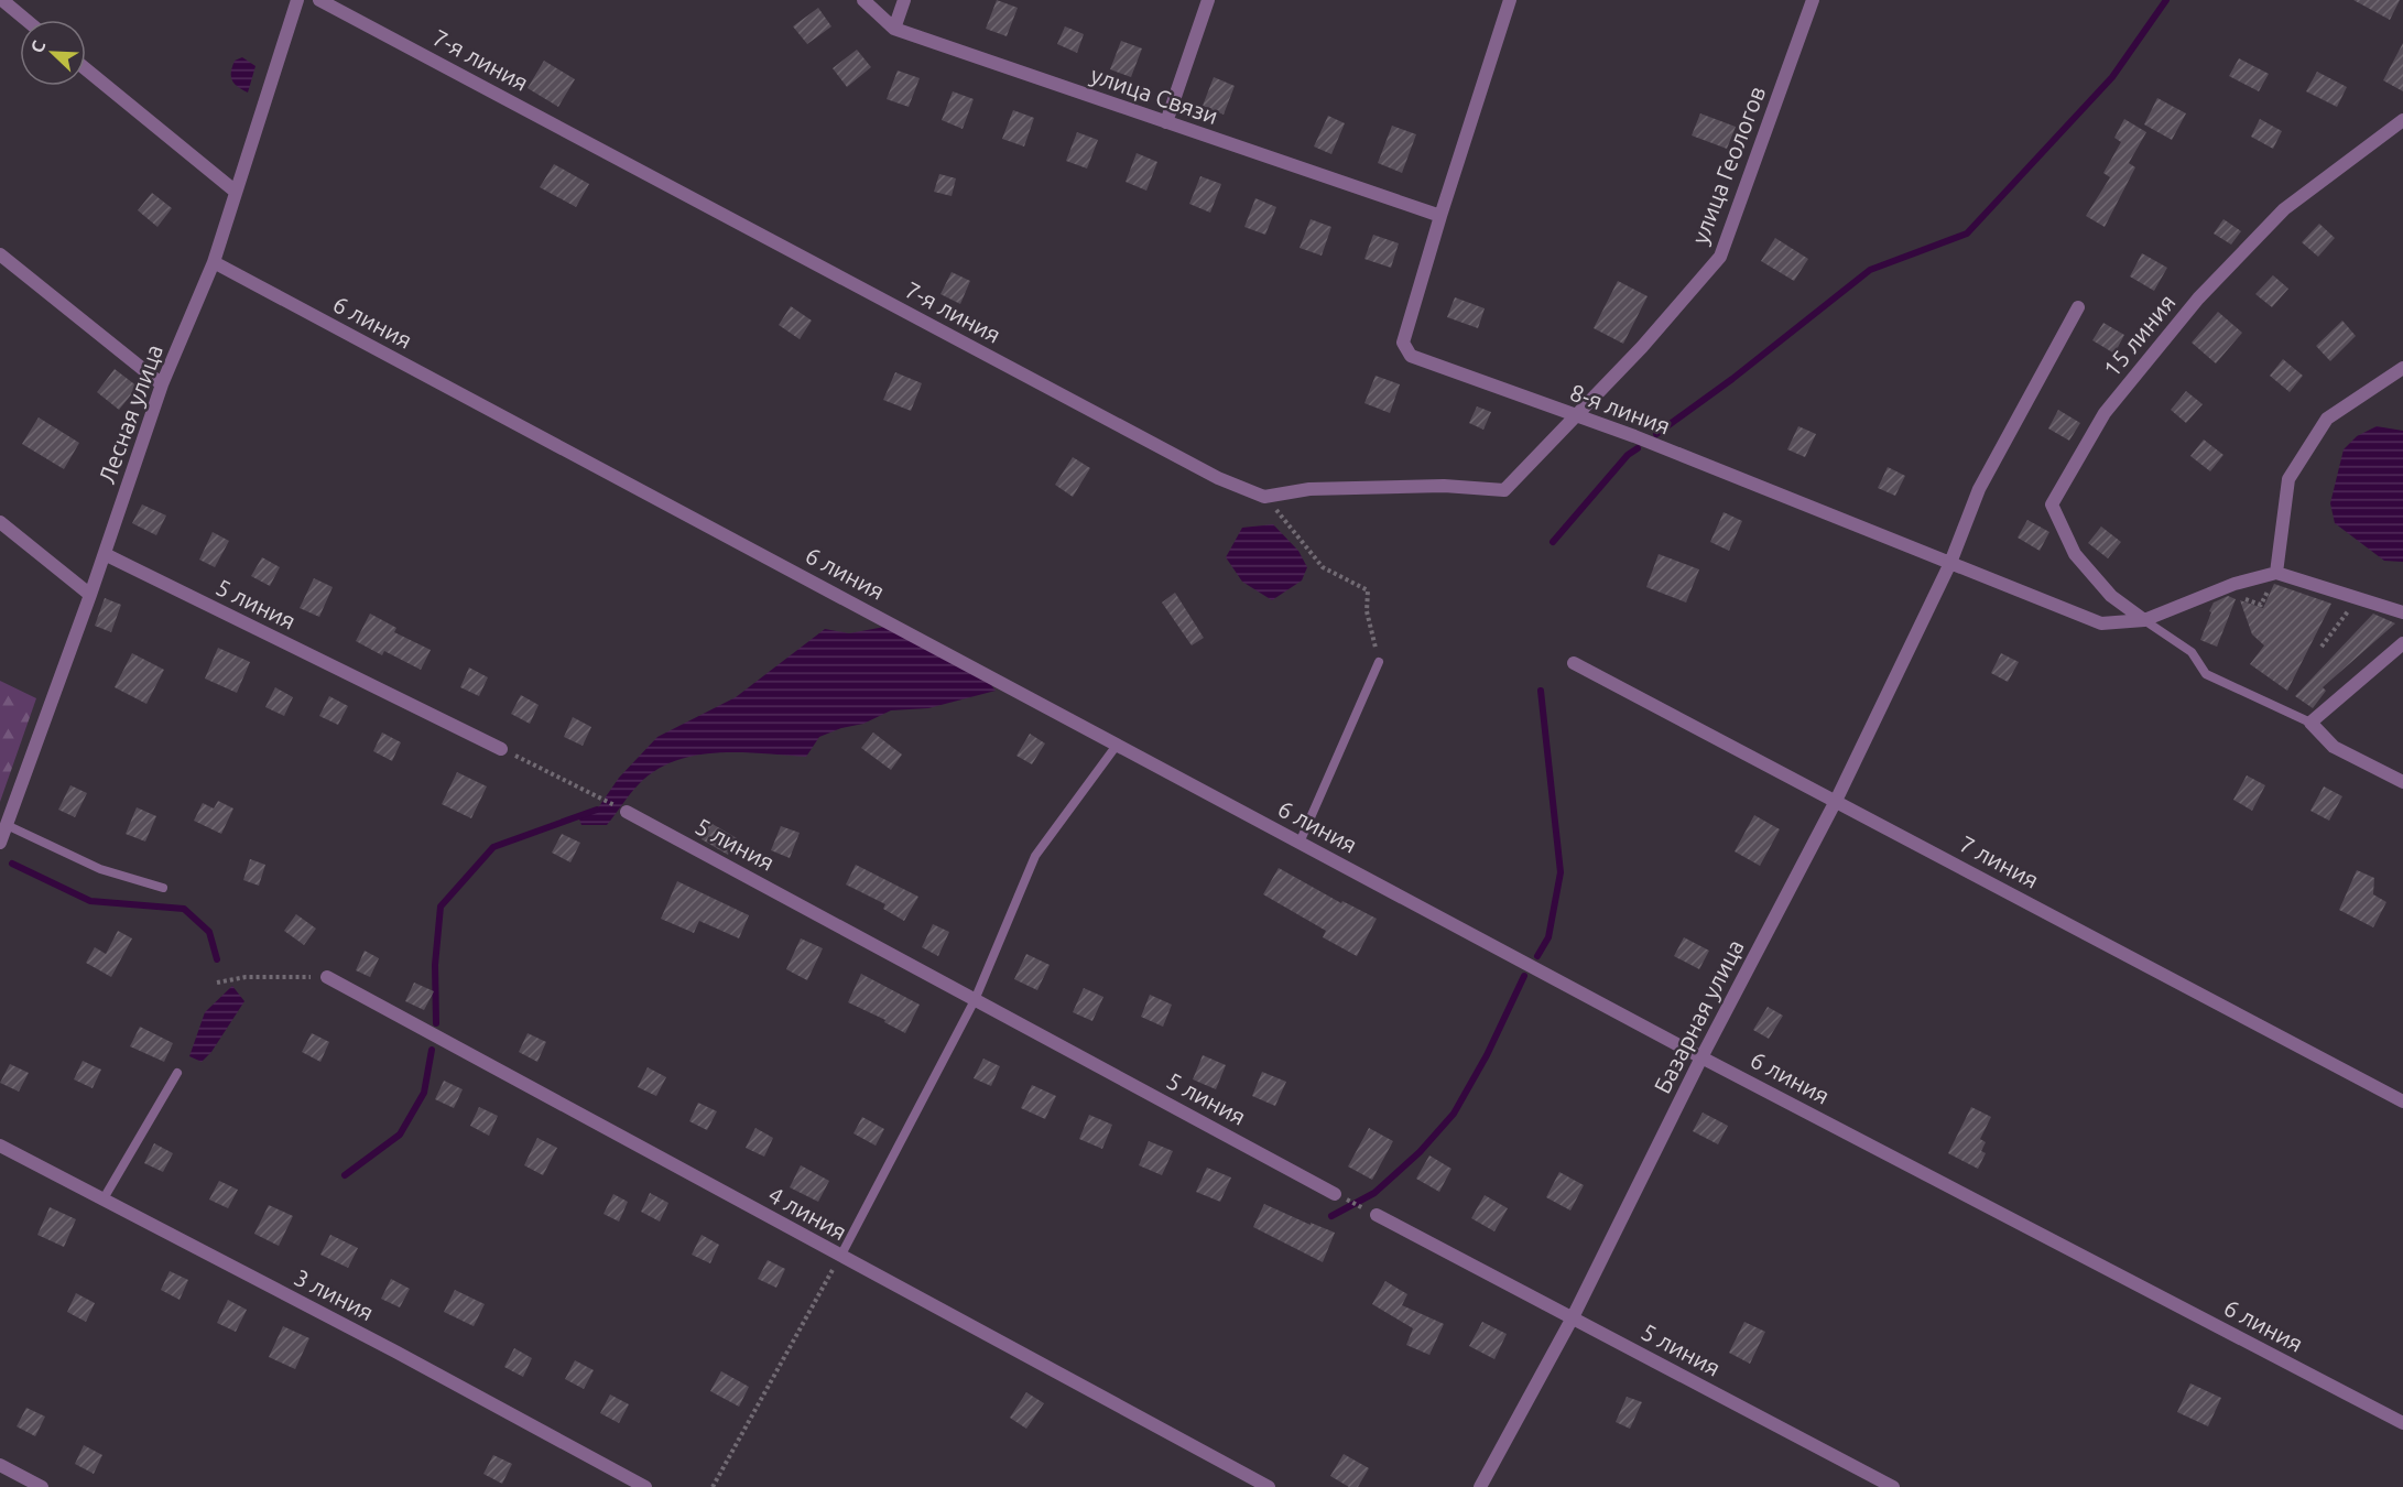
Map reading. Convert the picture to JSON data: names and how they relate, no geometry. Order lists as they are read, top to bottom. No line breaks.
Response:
{"streets":{"street":["7-я линия","улица Связи","улица Геологов","6 линия","15 линия","8-я линия","Лесная улица","5 линия","7 линия","Базарная улица","4 линия","3 линия"]},"crossings":[["улица Связи","8-я линия"],["улица Геологов","8-я линия"],["6 линия","Лесная улица"],["6 линия","Базарная улица"],["15 линия","8-я линия"],["8-я линия","Базарная улица"],["Лесная улица","5 линия"],["5 линия","Базарная улица"],["7 линия","Базарная улица"]],"north":"top left"}
